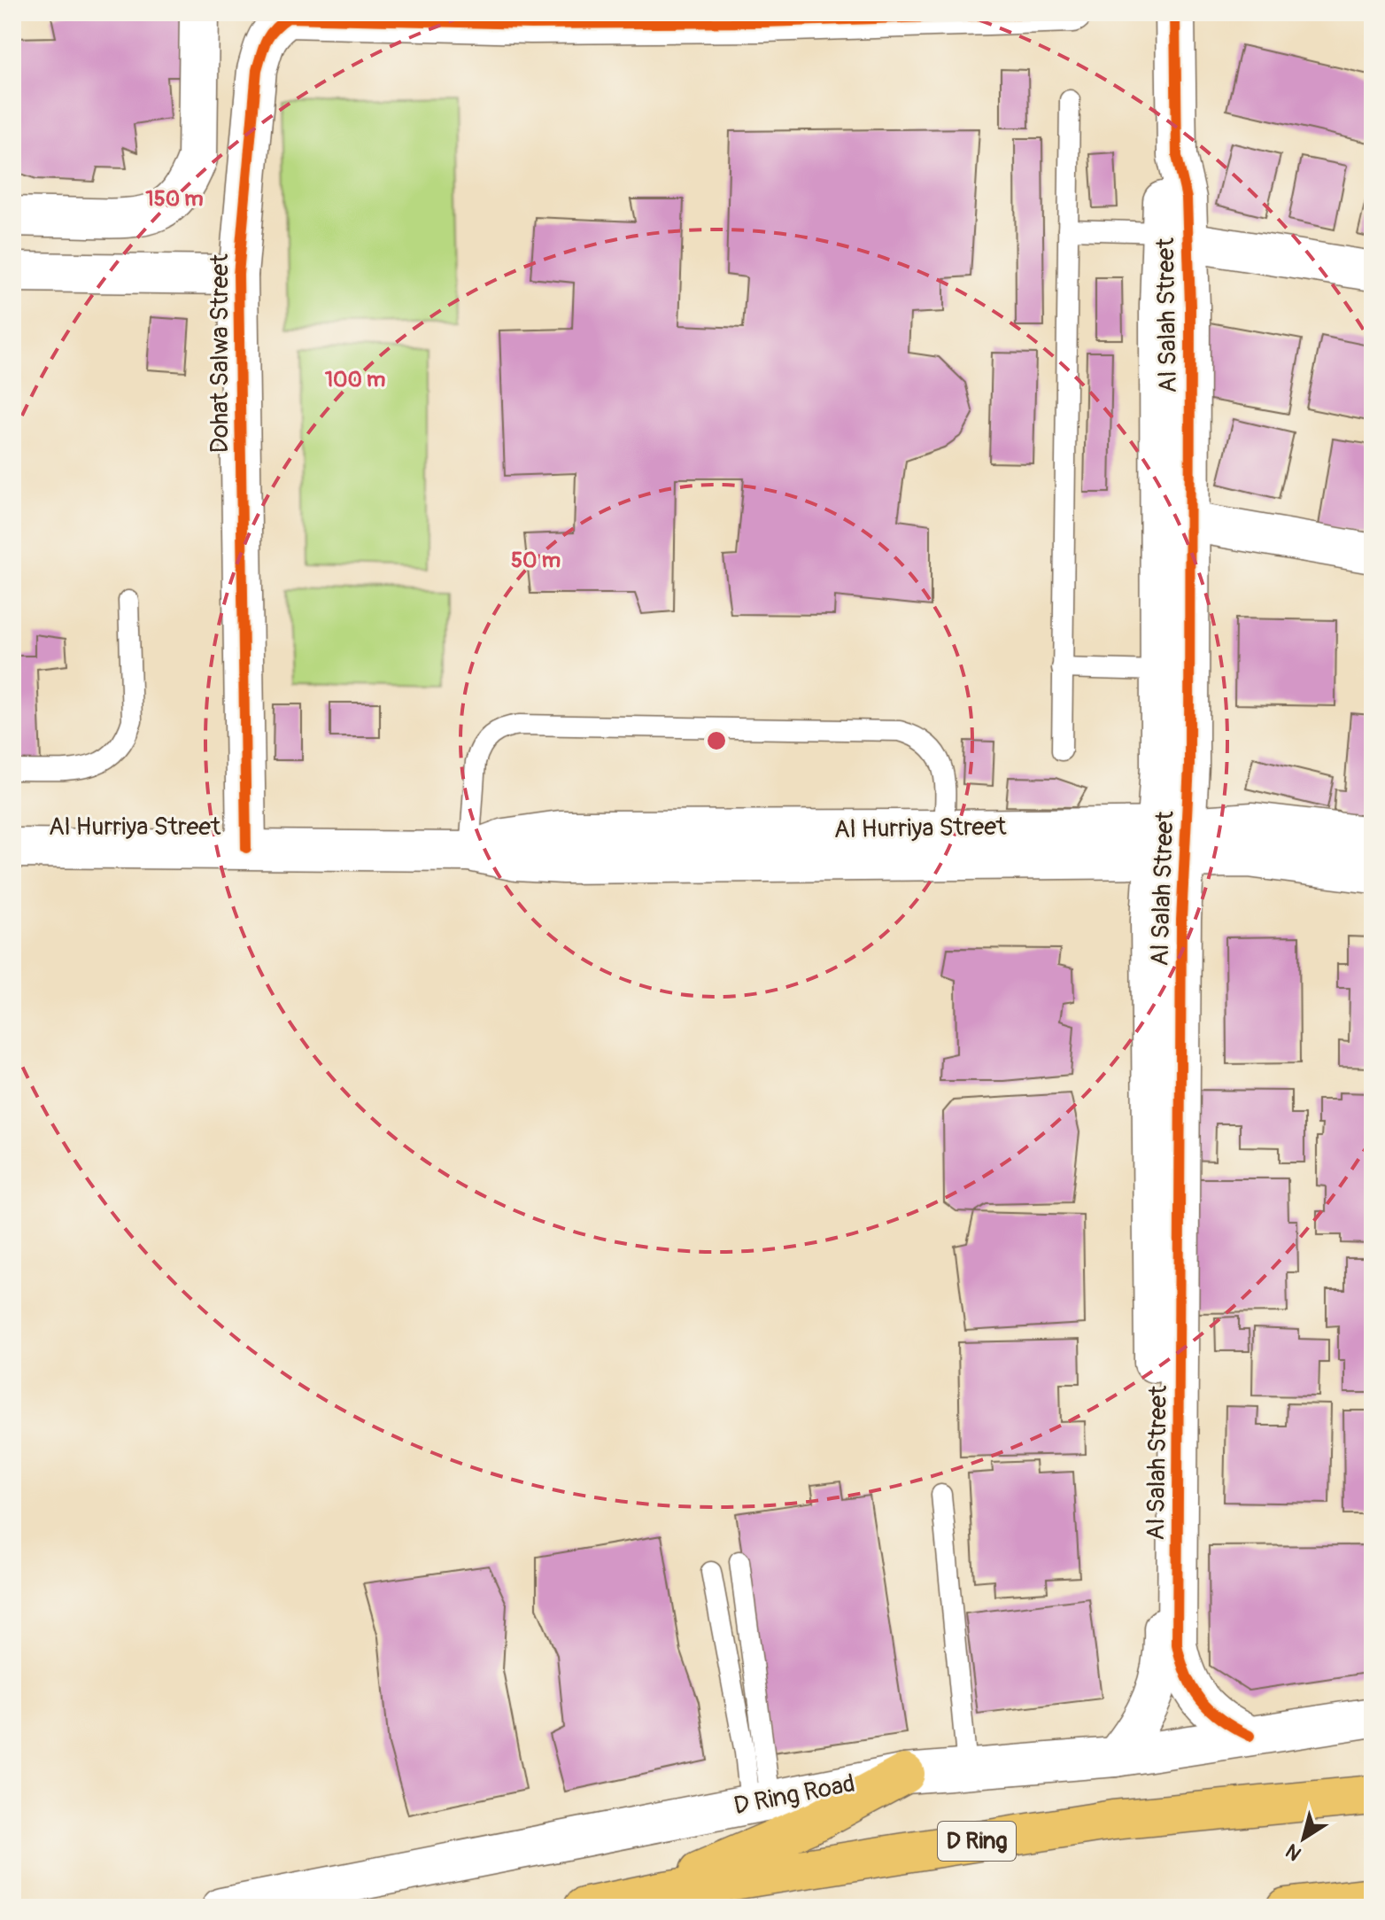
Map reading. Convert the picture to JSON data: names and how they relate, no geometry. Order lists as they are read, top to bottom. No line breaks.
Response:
{"streets":{"main road":["D Ring"],"street":["Al Salah Street","Dohat Salwa Street","Al Hurriya Street","D Ring Road"]},"crossings":[["Al Salah Street","Al Hurriya Street"],["Al Salah Street","D Ring Road"],["Dohat Salwa Street","Al Hurriya Street"]],"north":"bottom left","rings":["150 m","100 m","50 m"]}
